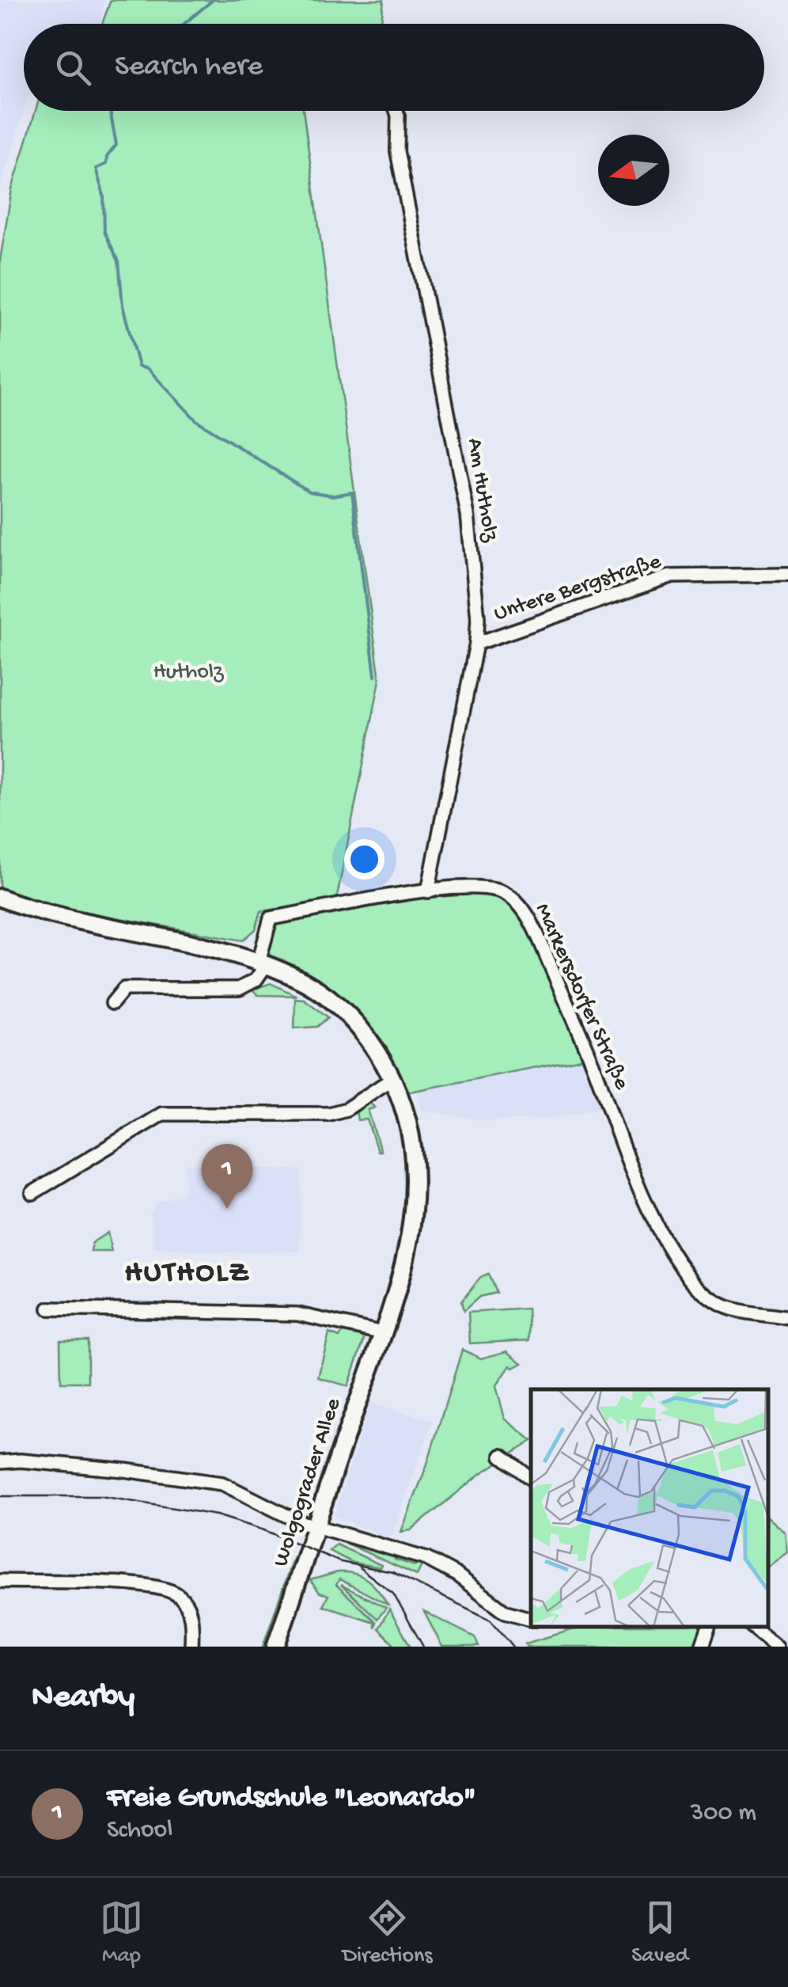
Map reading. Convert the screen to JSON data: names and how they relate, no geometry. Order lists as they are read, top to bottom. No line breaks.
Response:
{"streets":{"main road":["Wolgograder Allee"],"street":["Am Hutholz","Untere Bergstraße","Markersdorfer Straße"]},"crossings":[["Am Hutholz","Untere Bergstraße"],["Am Hutholz","Markersdorfer Straße"],["Markersdorfer Straße","Wolgograder Allee"]],"districts":["HUTHOLZ"],"parks":["Hutholz"],"north":"left","page":{"search":"Search here","pins":"1","heading":"Nearby","list":[{"mark":"1","name":"Freie Grundschule \"Leonardo\"","note":"School","value":"300 m"}],"nav":["Map","Directions","Saved"]}}
